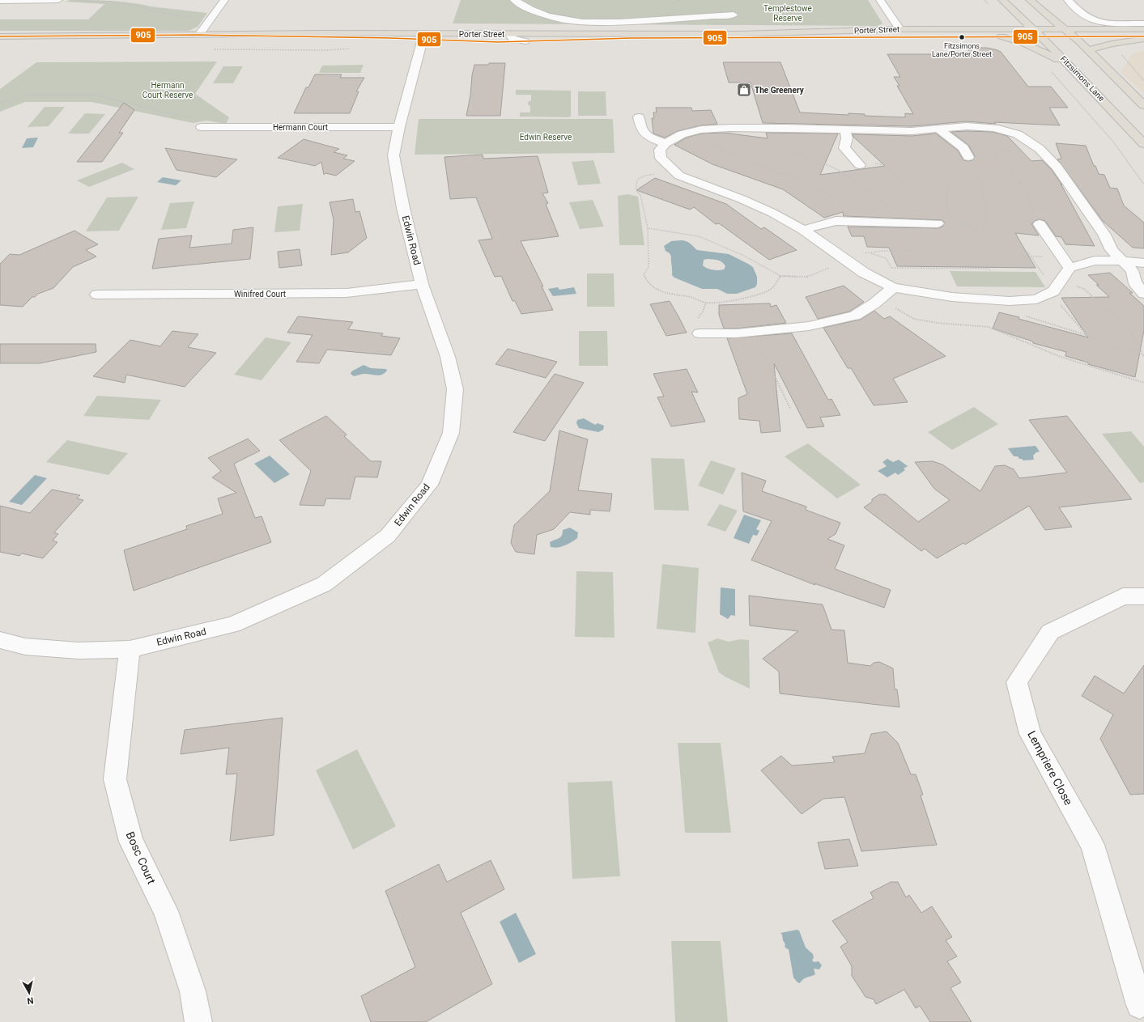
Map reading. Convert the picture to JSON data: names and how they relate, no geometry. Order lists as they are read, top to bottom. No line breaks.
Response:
{"streets":{"main road":["Porter Street","Fitzsimons Lane"],"street":["Hermann Court","Edwin Road","Winifred Court","Lempriere Close","Bosc Court"]},"crossings":[["Porter Street","Fitzsimons Lane"],["Porter Street","Edwin Road"],["Hermann Court","Edwin Road"],["Edwin Road","Winifred Court"],["Edwin Road","Bosc Court"]],"parks":["Templestowe Reserve","Hermann Court Reserve","Edwin Reserve"],"places":{"other":["Fitzsimons Lane/Porter Street"],"shop":["The Greenery"]},"lines":["transit line 905"],"north":"bottom"}
